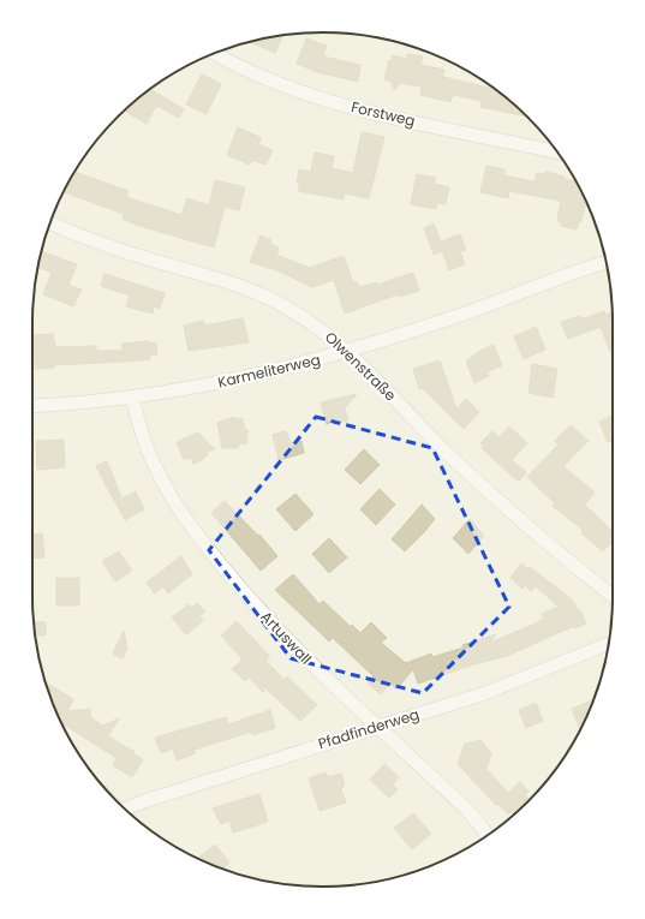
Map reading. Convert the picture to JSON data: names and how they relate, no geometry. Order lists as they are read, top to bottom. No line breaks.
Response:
{"streets":{"street":["Forstweg","Olwenstraße","Karmeliterweg","Artuswall","Pfadfinderweg"]},"crossings":[["Olwenstraße","Karmeliterweg"],["Karmeliterweg","Artuswall"],["Artuswall","Pfadfinderweg"]]}
